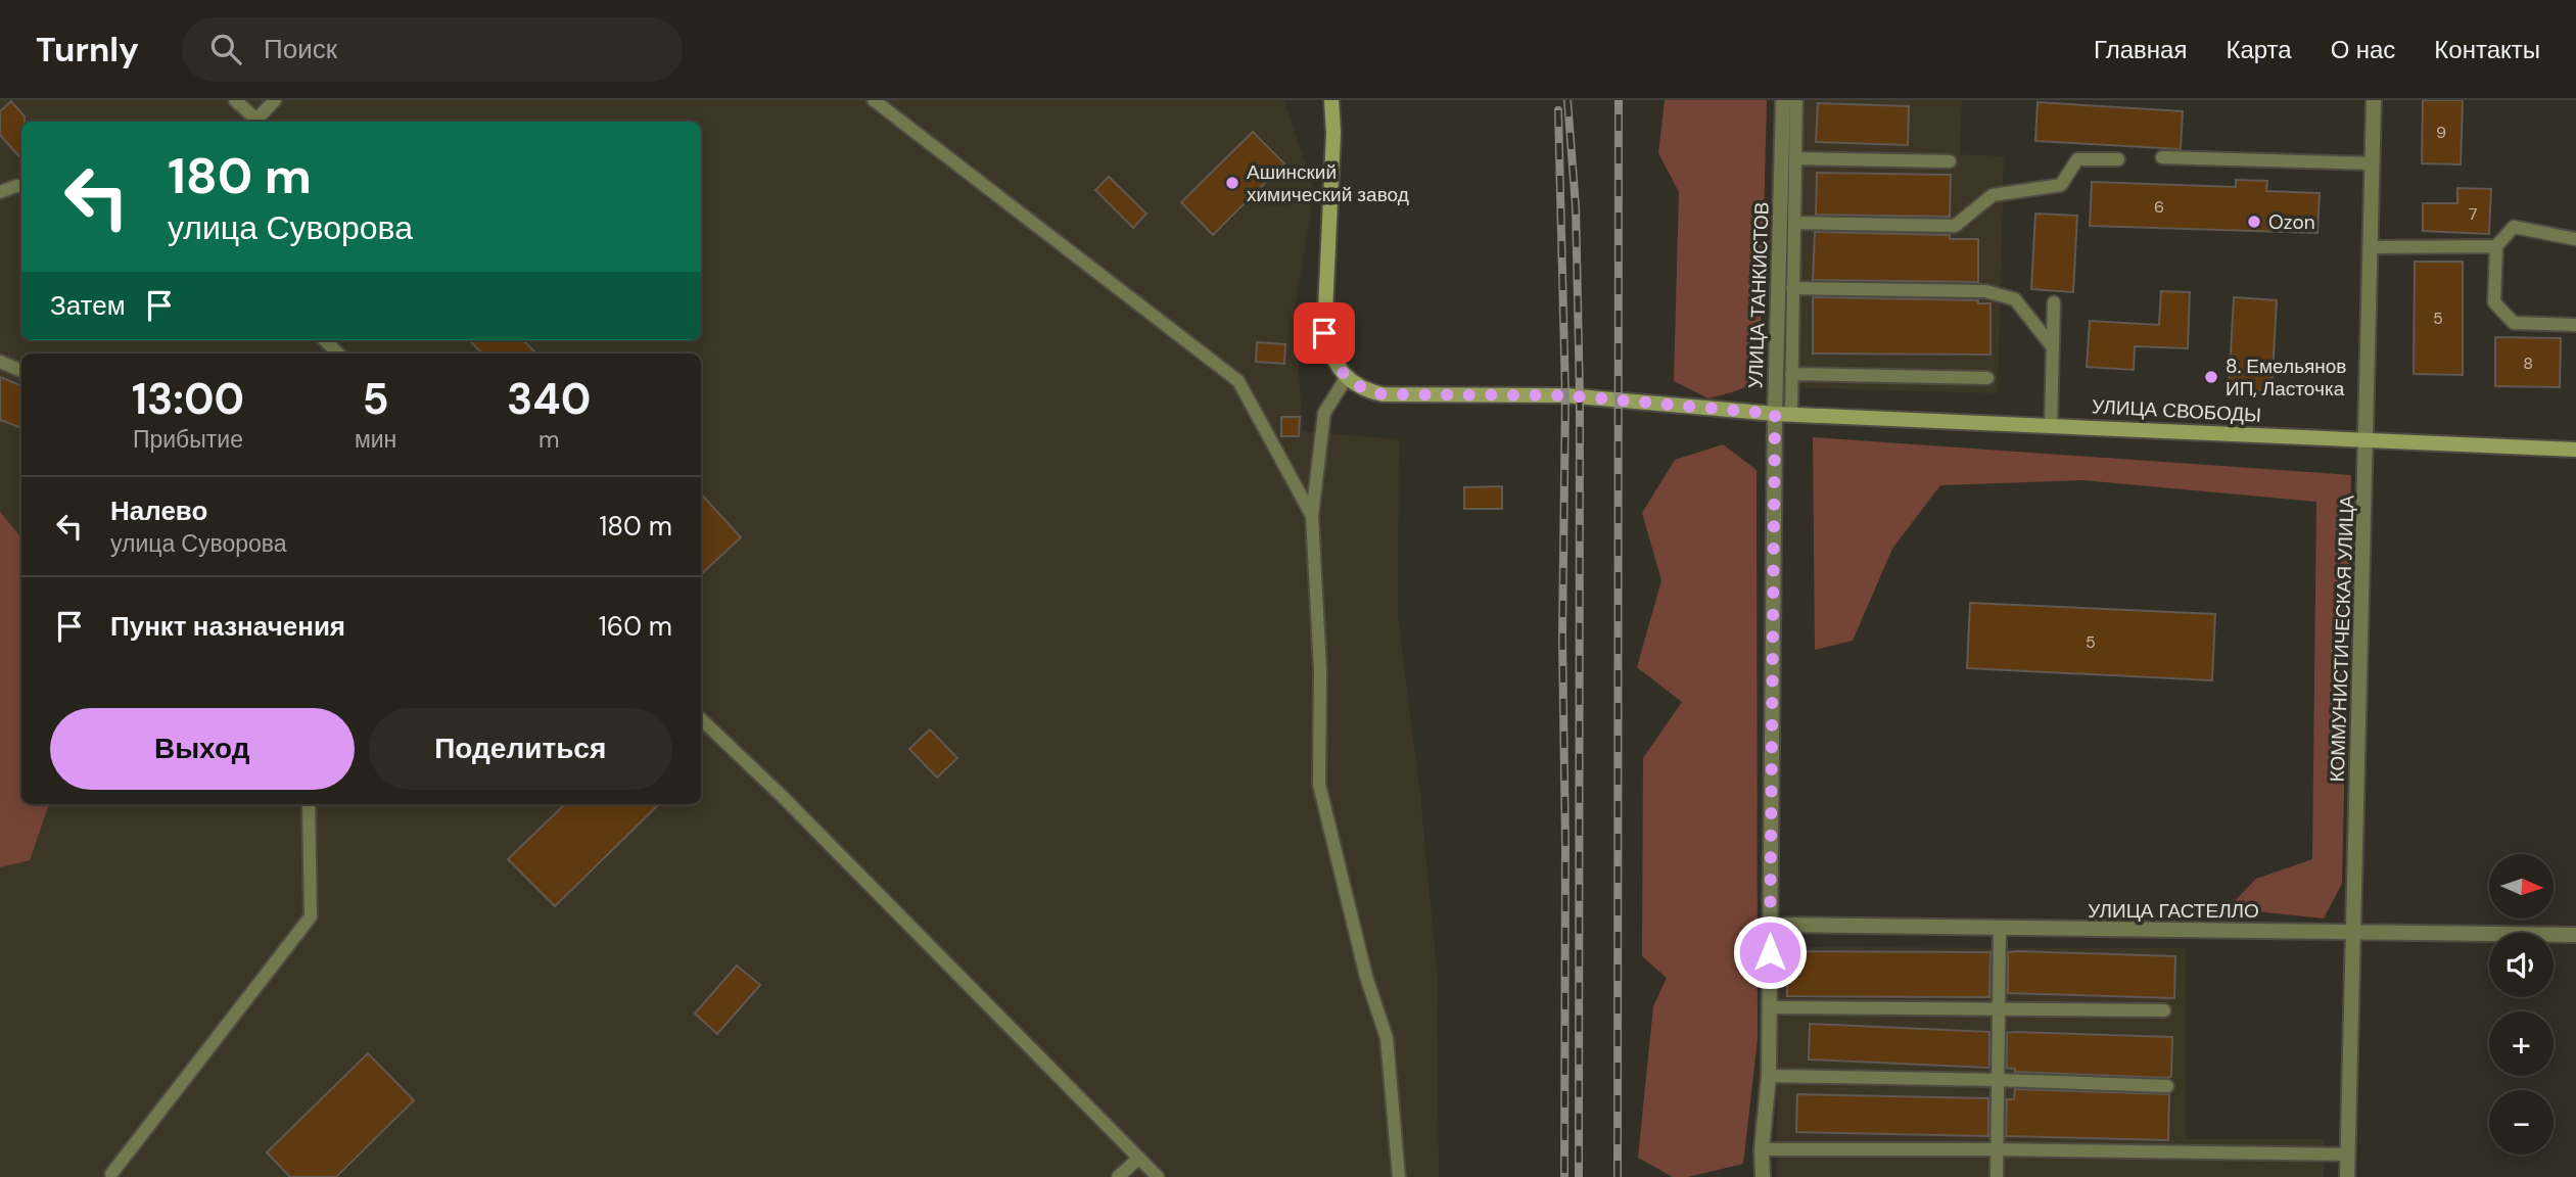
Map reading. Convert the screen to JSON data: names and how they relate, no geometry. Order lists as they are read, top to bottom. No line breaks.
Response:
{"streets":{"street":["УЛИЦА ТАНКИСТОВ","УЛИЦА СВОБОДЫ","КОММУНИСТИЧЕСКАЯ УЛИЦА","УЛИЦА ГАСТЕЛЛО"]},"crossings":[["УЛИЦА ТАНКИСТОВ","УЛИЦА СВОБОДЫ"],["УЛИЦА ТАНКИСТОВ","УЛИЦА ГАСТЕЛЛО"],["УЛИЦА СВОБОДЫ","КОММУНИСТИЧЕСКАЯ УЛИЦА"],["КОММУНИСТИЧЕСКАЯ УЛИЦА","УЛИЦА ГАСТЕЛЛО"]],"places":["Ашинский химический завод","Ozon","8. Емельянов ИП, Ласточка"],"house_numbers":["9","6","7","5","8","5"],"north":"right","page":{"header":"Turnly","search":"Поиск","nav":["Главная","Карта","О нас","Контакты"],"turn":["180 m","улица Суворова"],"then":"Затем","eta":["13:00","Прибытие","5","мин","340","m"],"list":[{"name":"Налево","note":"улица Суворова","value":"180 m"},{"name":"Пункт назначения","value":"160 m"}],"buttons":["Выход","Поделиться"],"map_buttons":["+","−"]}}
